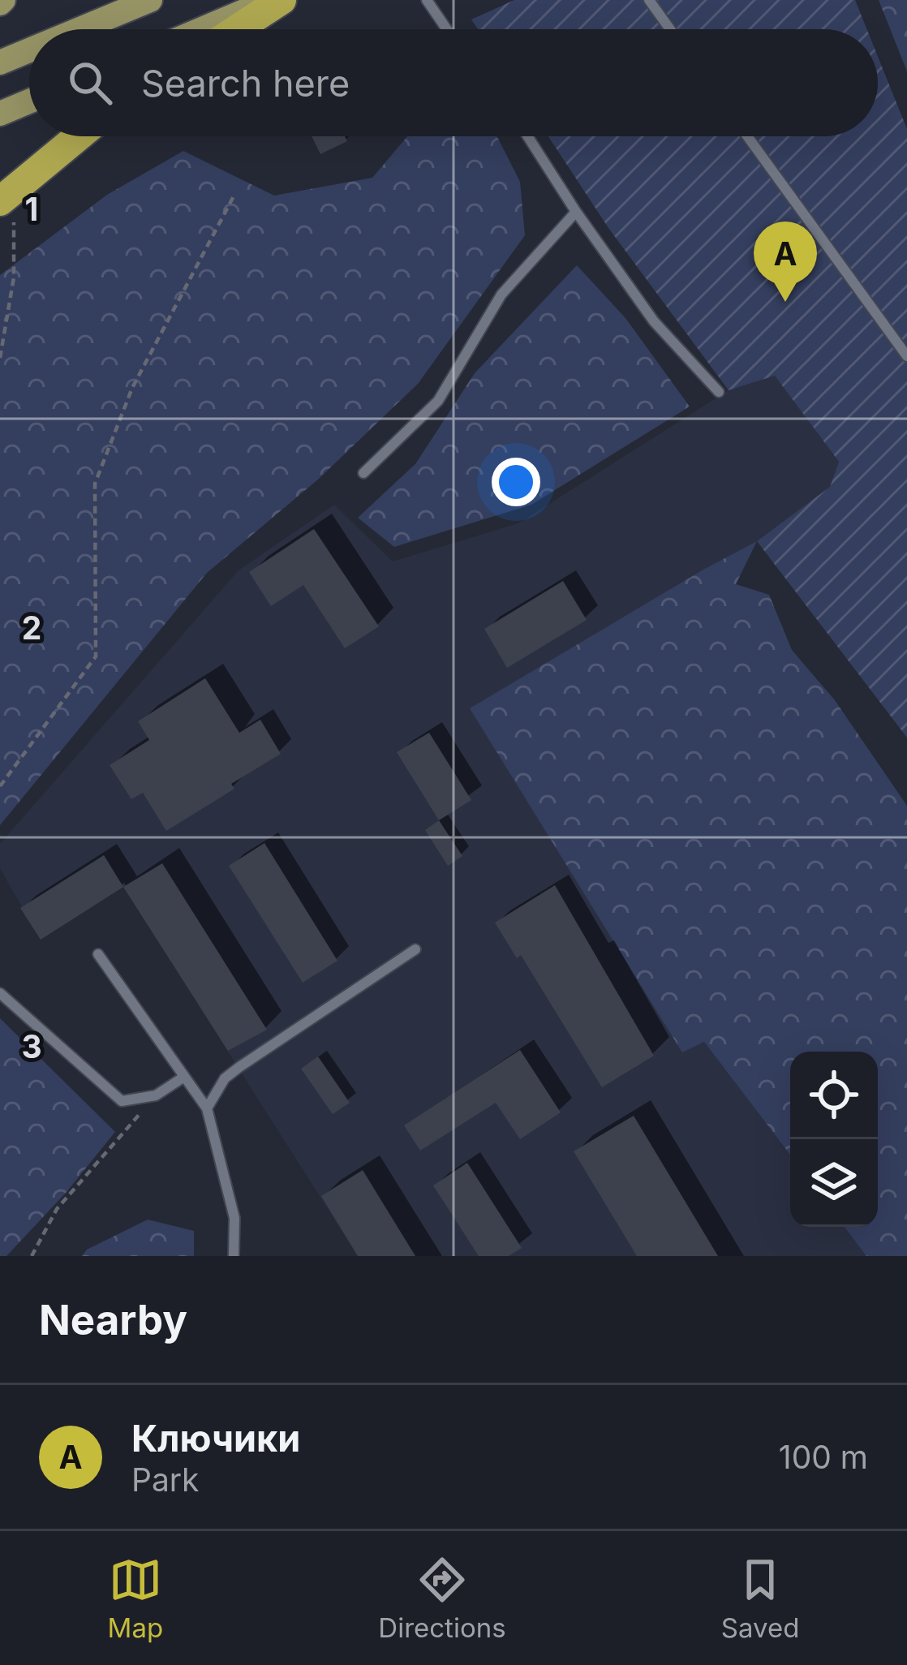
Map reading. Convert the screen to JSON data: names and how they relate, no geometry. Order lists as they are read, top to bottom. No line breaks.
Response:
{"page":{"search":"Search here","pins":"A","heading":"Nearby","list":[{"mark":"A","name":"Ключики","note":"Park","value":"100 m"}],"nav":["Map","Directions","Saved"]},"grid":{"rows":["1","2","3"]}}
